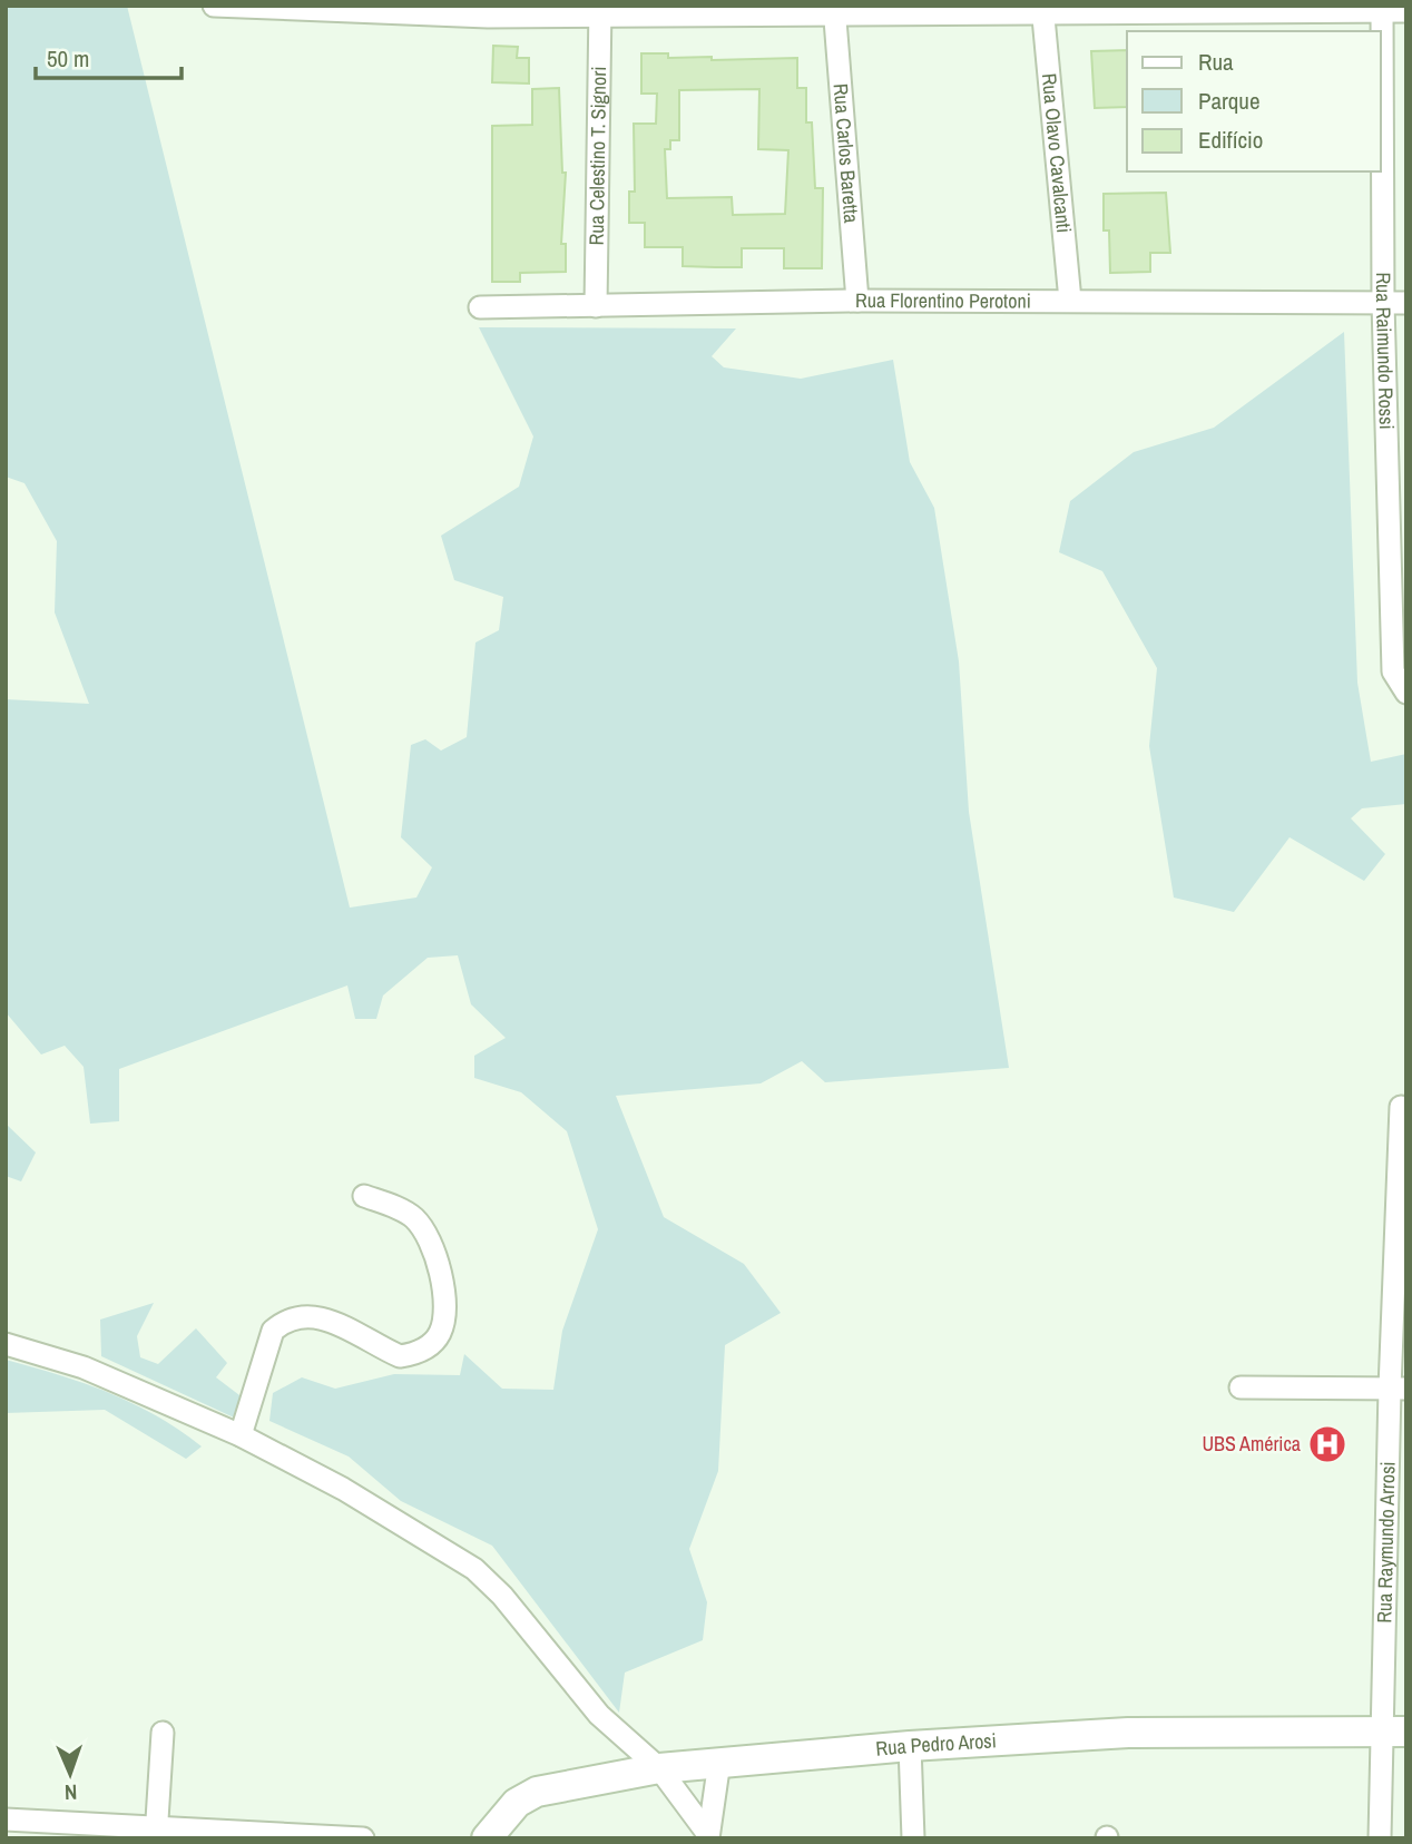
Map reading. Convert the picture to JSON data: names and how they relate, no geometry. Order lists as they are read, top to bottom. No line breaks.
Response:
{"streets":{"street":["Rua Olavo Cavalcanti","Rua Carlos Baretta","Rua Celestino T. Signori","Rua Florentino Perotoni","Rua Raimundo Rossi","Rua Raymundo Arrosi","Rua Pedro Arosi"]},"crossings":[["Rua Olavo Cavalcanti","Rua Florentino Perotoni"],["Rua Carlos Baretta","Rua Florentino Perotoni"],["Rua Celestino T. Signori","Rua Florentino Perotoni"],["Rua Florentino Perotoni","Rua Raimundo Rossi"],["Rua Raymundo Arrosi","Rua Pedro Arosi"]],"places":{"hospital":["UBS América"]},"legend":["Rua","Parque","Edifício"],"scale_bar":"50 m","north":"bottom"}
